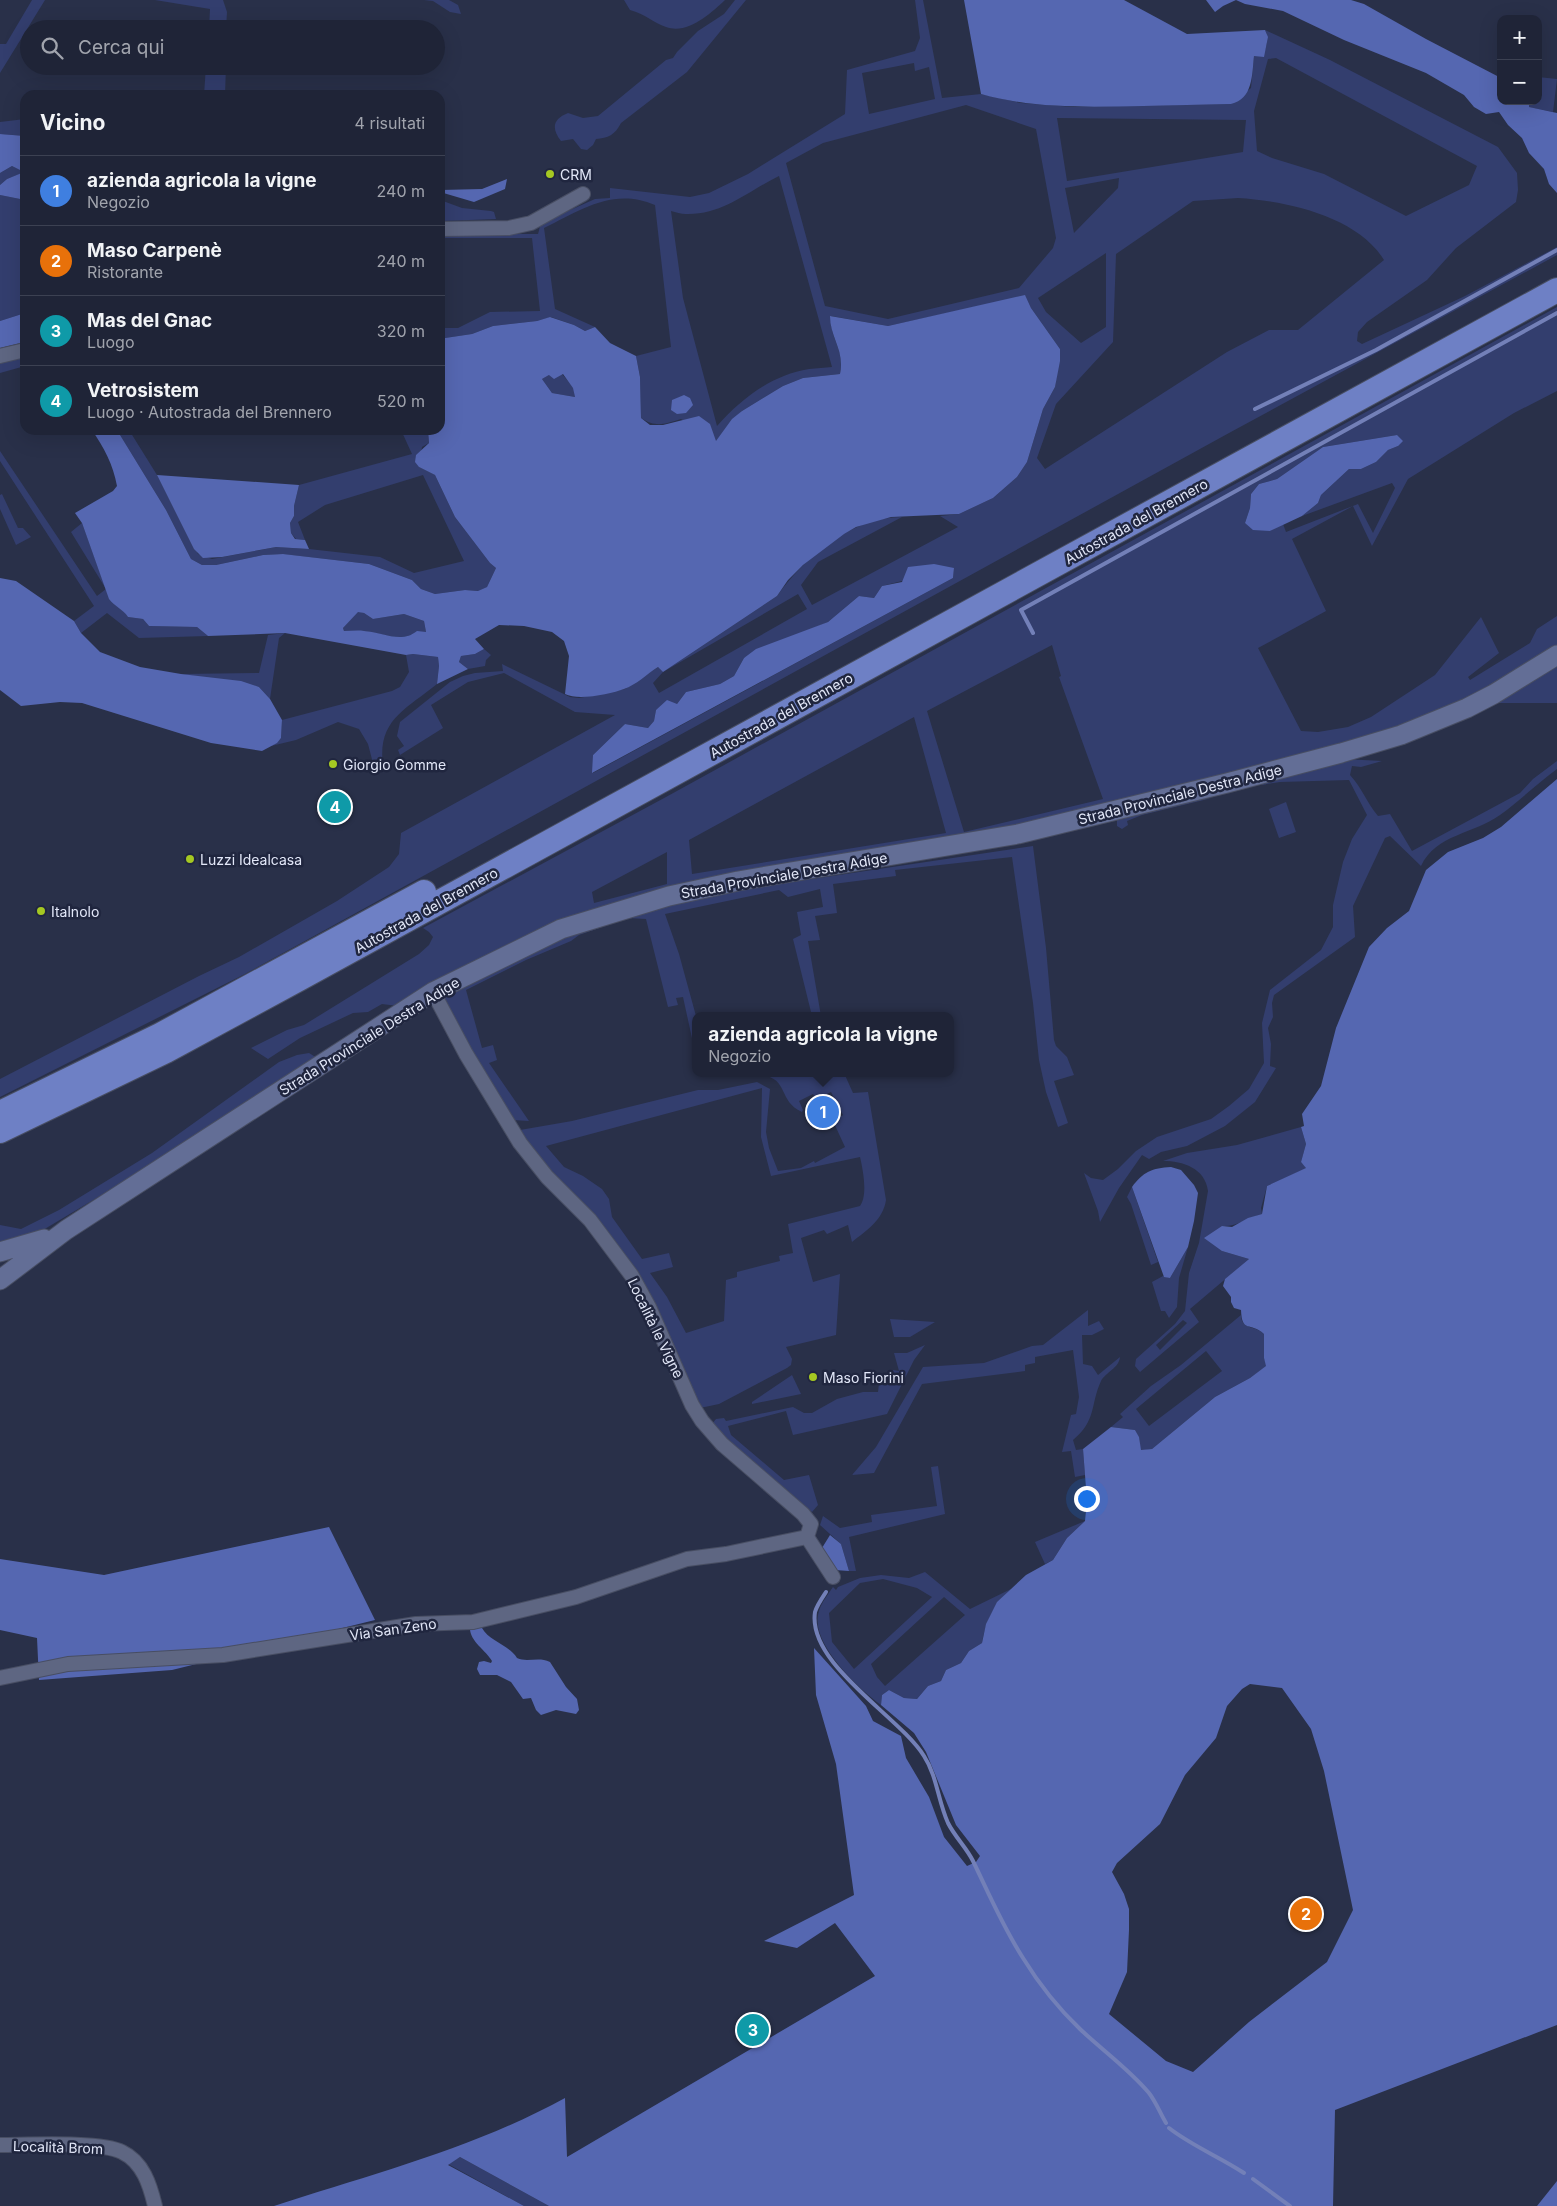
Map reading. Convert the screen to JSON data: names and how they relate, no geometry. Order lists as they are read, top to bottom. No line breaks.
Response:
{"streets":{"highway":["Autostrada del Brennero"],"main road":["Strada Provinciale Destra Adige"],"street":["Località le Vigne","Via San Zeno","Località Brom"]},"crossings":[["Strada Provinciale Destra Adige","Località le Vigne"],["Località le Vigne","Via San Zeno"]],"places":["CRM","Giorgio Gomme","Luzzi Idealcasa","Italnolo","Maso Fiorini"],"page":{"map_buttons":["+","−"],"search":"Cerca qui","heading":["Vicino","4 risultati"],"list":[{"mark":"1","name":"azienda agricola la vigne","note":"Negozio","value":"240 m"},{"mark":"2","name":"Maso Carpenè","note":"Ristorante","value":"240 m"},{"mark":"3","name":"Mas del Gnac","note":"Luogo","value":"320 m"},{"mark":"4","name":"Vetrosistem","note":"Luogo · Autostrada del Brennero","value":"520 m"}],"pins":["4","1","2","3"],"popup":["azienda agricola la vigne","Negozio"]}}
